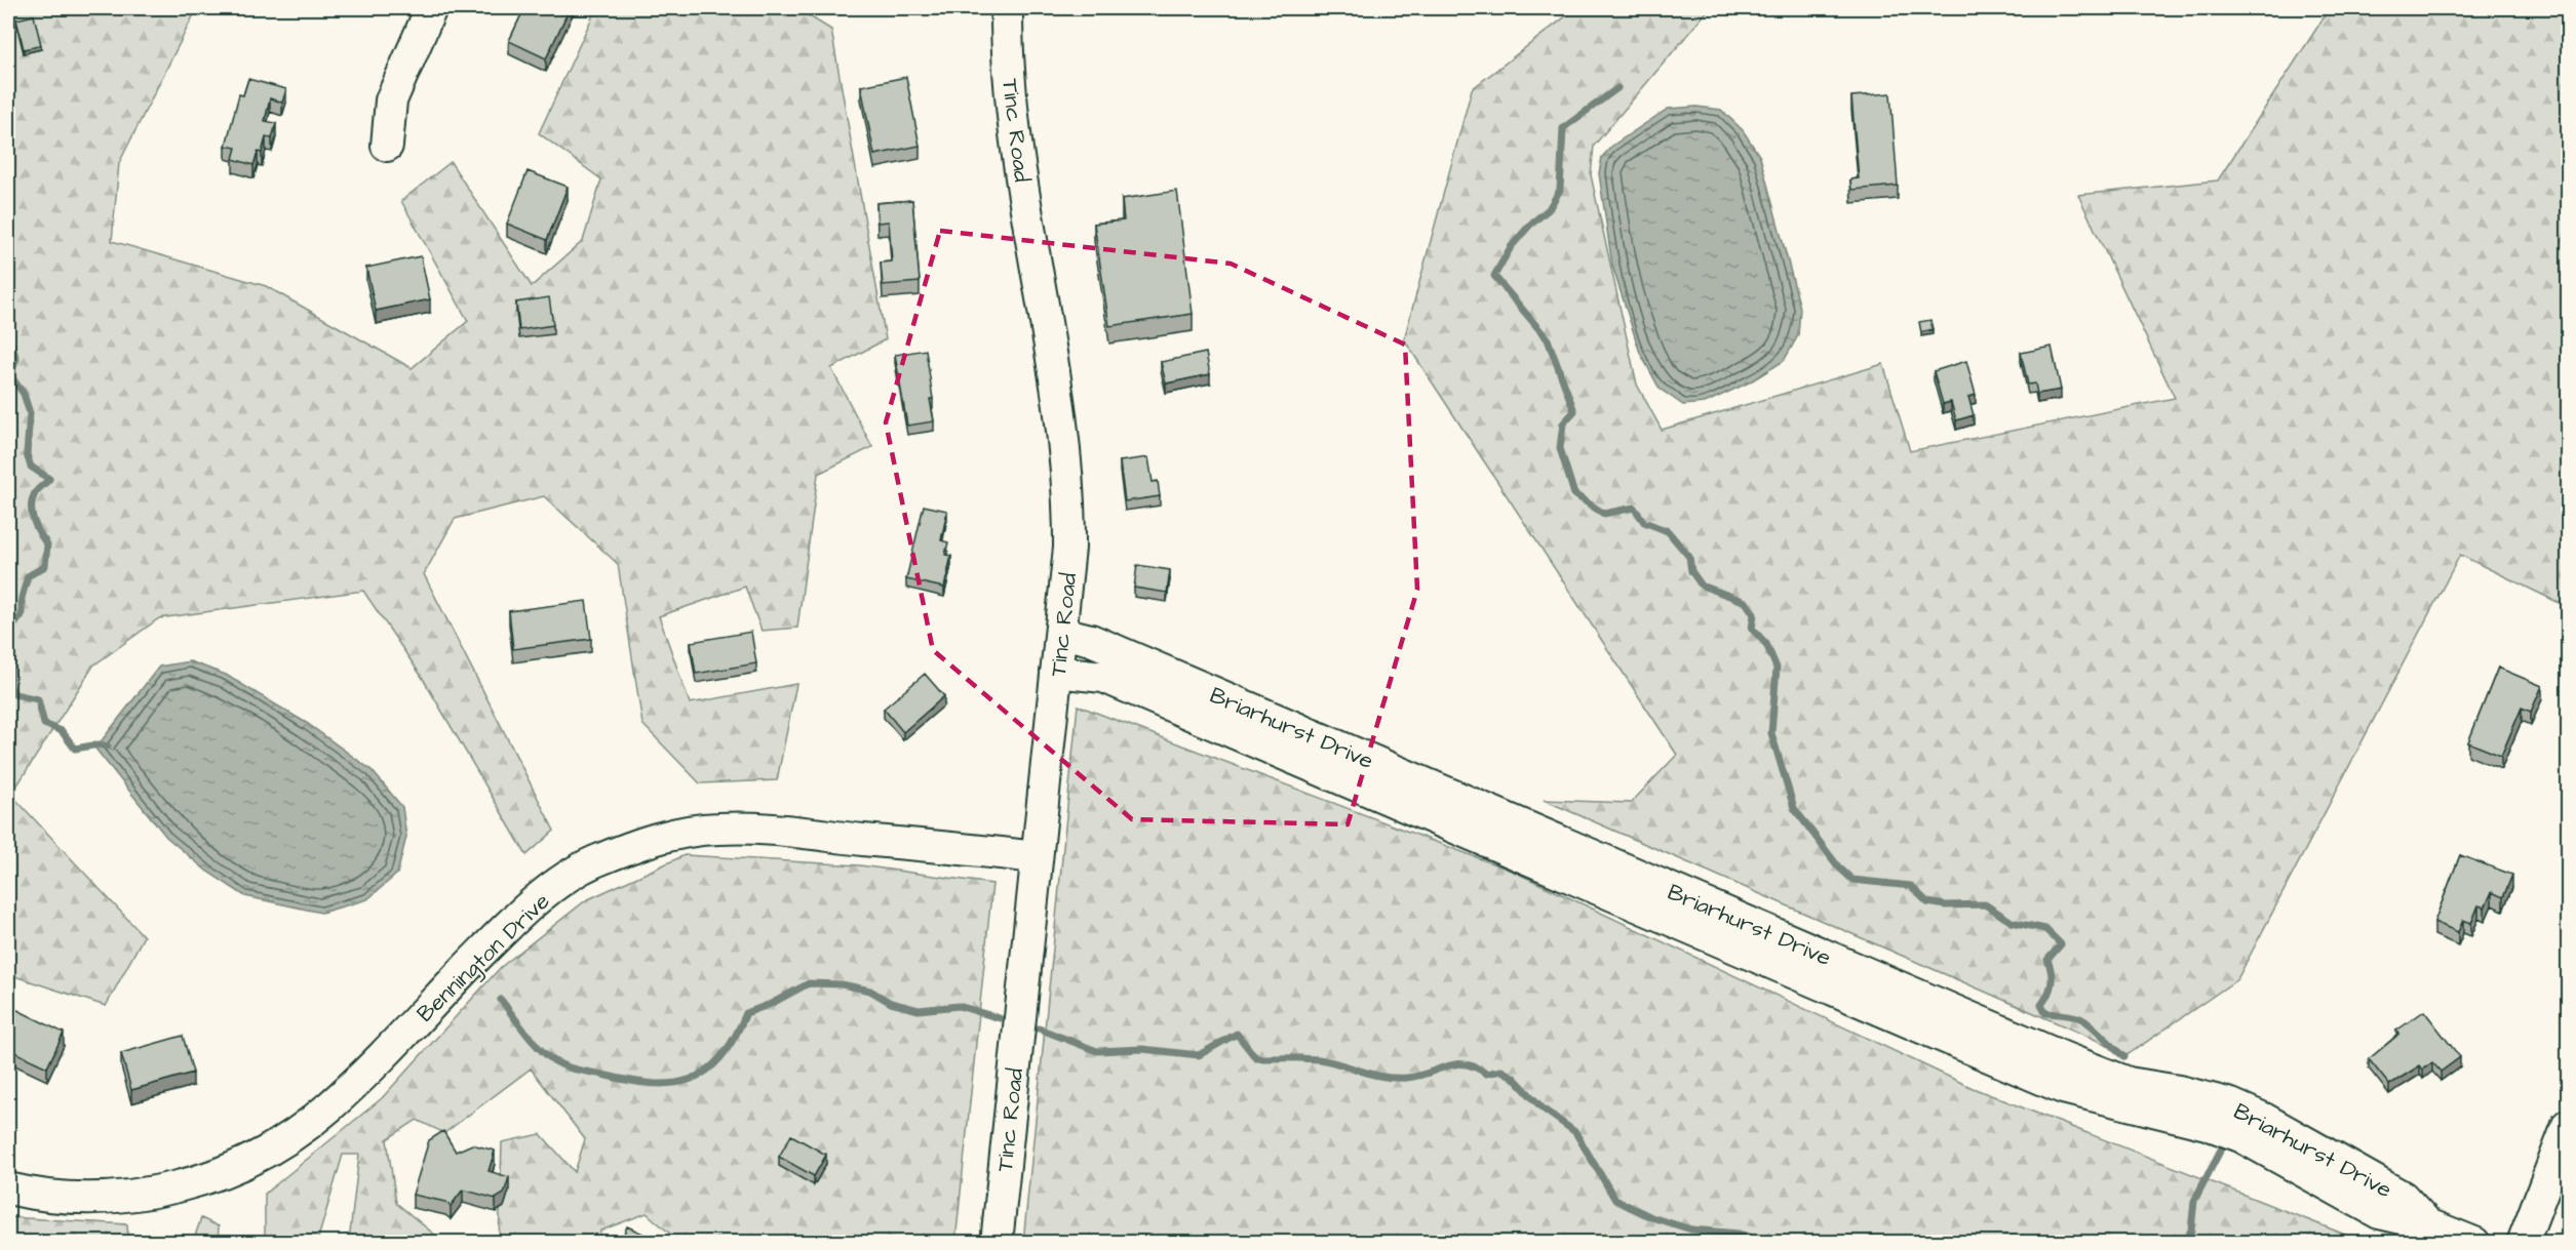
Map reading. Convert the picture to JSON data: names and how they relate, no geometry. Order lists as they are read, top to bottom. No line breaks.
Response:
{"streets":{"street":["Tinc Road","Briarhurst Drive","Bennington Drive"]},"crossings":[["Tinc Road","Briarhurst Drive"],["Tinc Road","Bennington Drive"]]}
